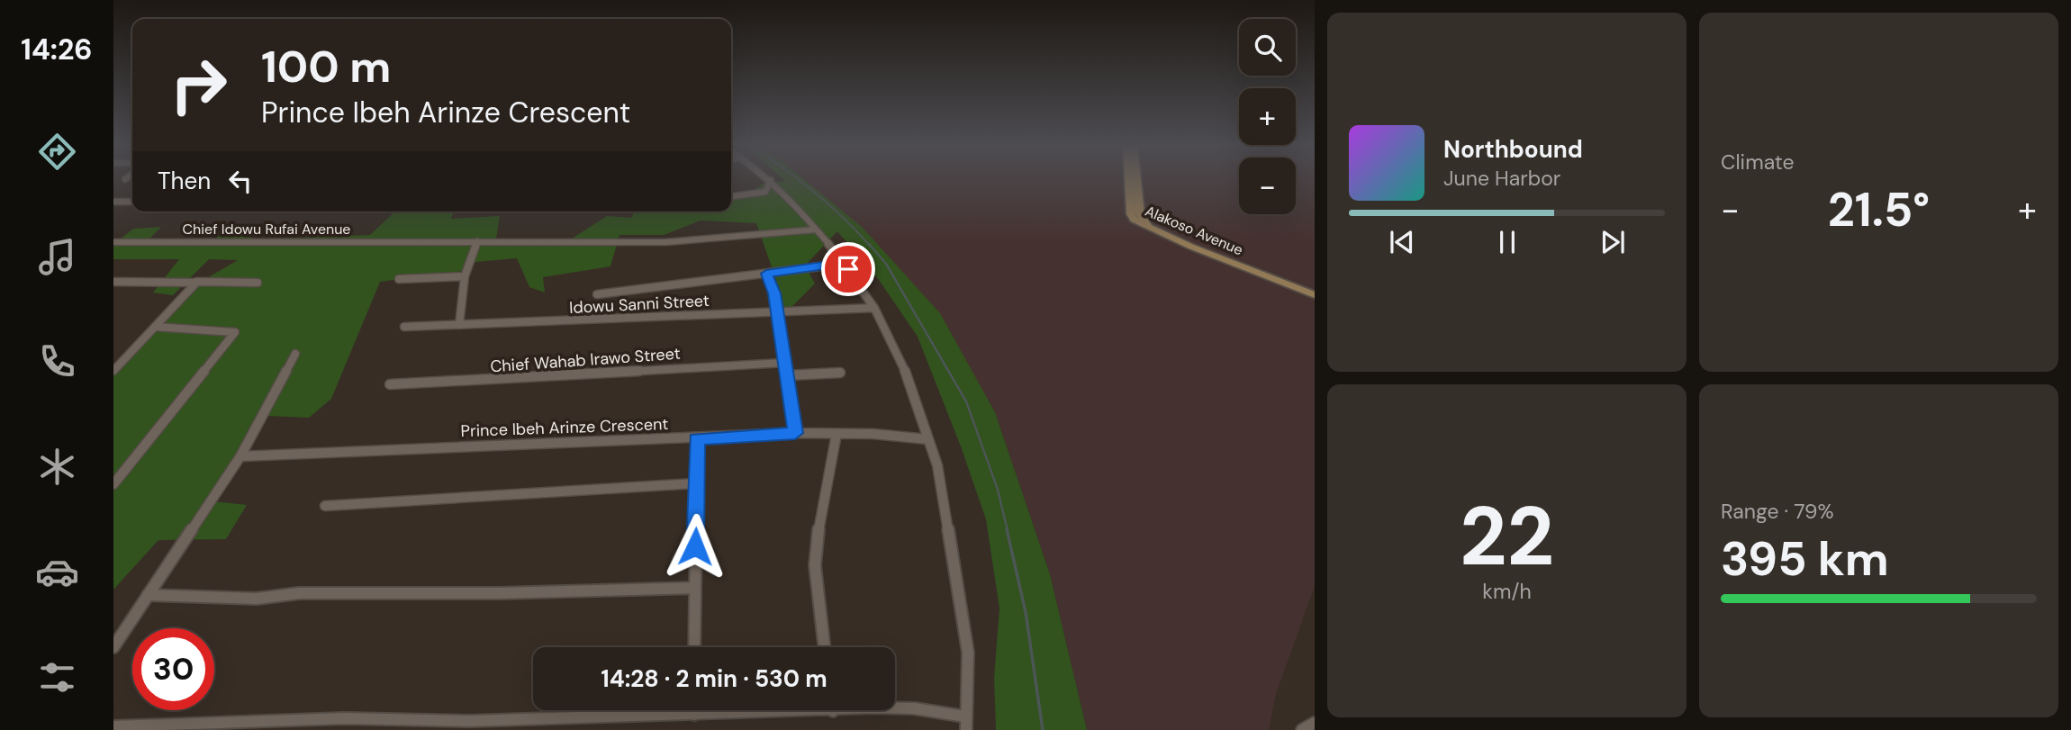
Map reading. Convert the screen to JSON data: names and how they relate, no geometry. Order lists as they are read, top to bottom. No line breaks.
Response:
{"streets":{"street":["Chief Idowu Rufai Avenue","Alakoso Avenue","Idowu Sanni Street","Chief Wahab Irawo Street","Prince Ibeh Arinze Crescent"]},"page":{"tabs":"14:26","tile":["Climate",["22","km/h"],["Range · 79%","395 km"]],"map_buttons":["+","−"],"turn":["100 m","Prince Ibeh Arinze Crescent"],"song":["Northbound","June Harbor"],"then":"Then","heat":["−","21.5°","+"],"limit":"30","trip":"14:28 · 2 min · 530 m"}}
